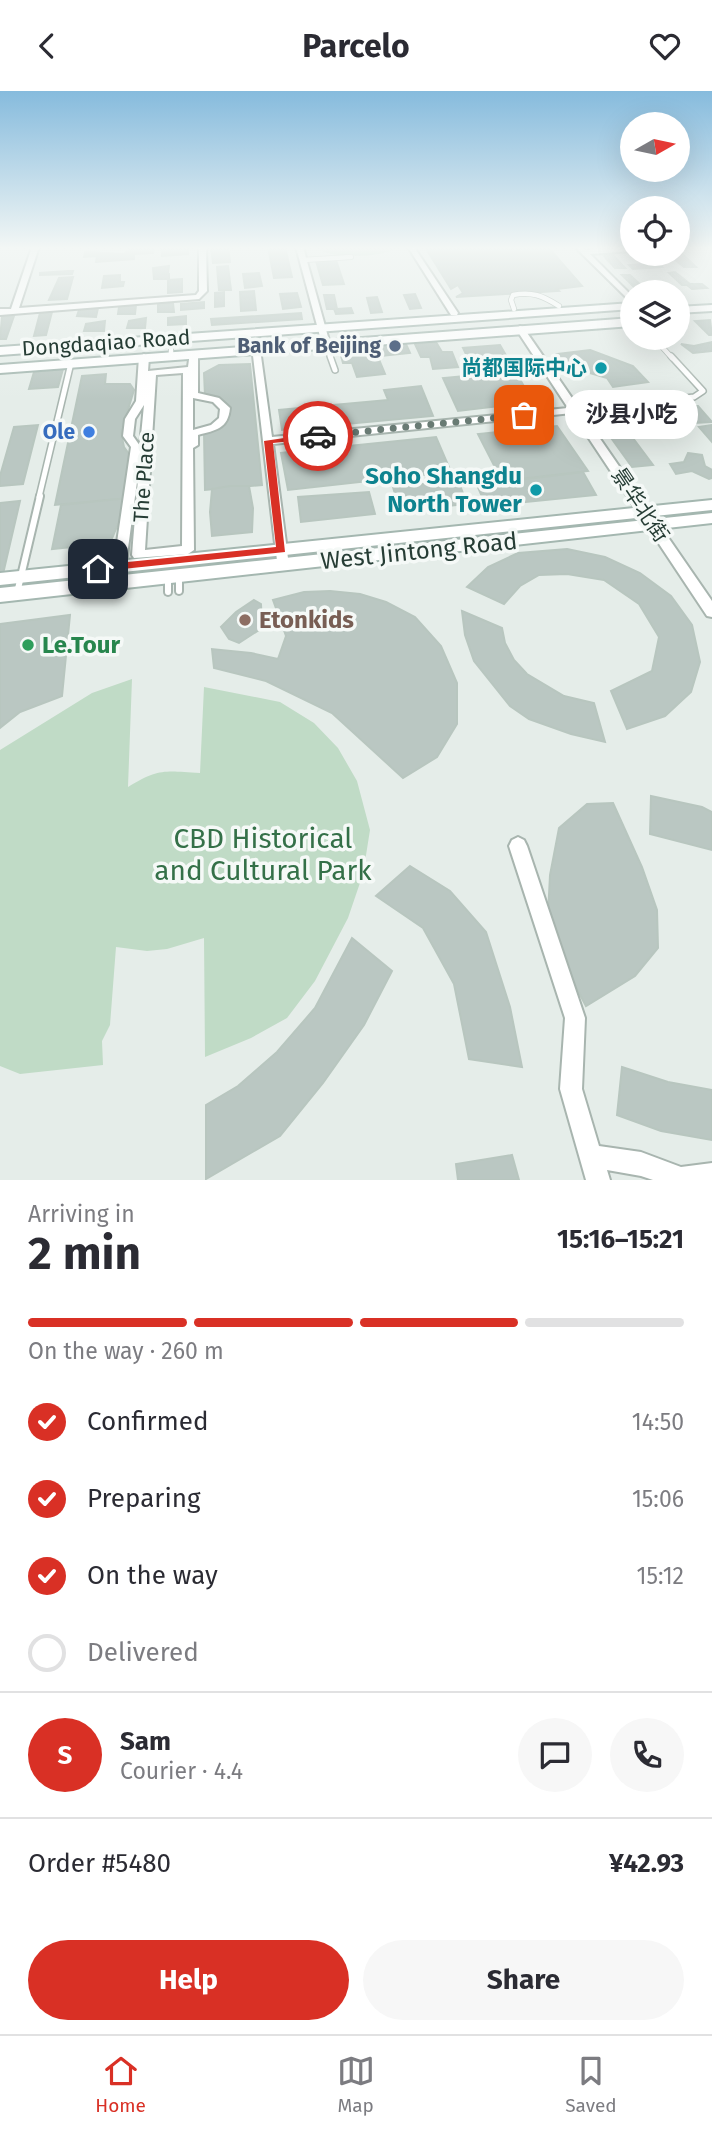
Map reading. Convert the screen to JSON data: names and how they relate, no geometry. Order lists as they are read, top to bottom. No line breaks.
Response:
{"streets":{"main road":["Dongdaqiao Road","West Jintong Road"],"street":["The Place","景华北街"]},"crossings":[["The Place","West Jintong Road"],["景华北街","West Jintong Road"]],"parks":["CBD Historical and Cultural Park"],"places":["Bank of Beijing","尚都国际中心","沙县小吃","Ole","Soho Shangdu North Tower","Etonkids","Le.Tour"],"north":"right","page":{"header":"Parcelo","bubble":"沙县小吃","heading":["2 min","Arriving in","15:16–15:21"],"panel":["Sam","Courier · 4.4","Order #5480","¥42.93"],"bar":"On the way · 260 m","list":[["Confirmed","14:50"],["Preparing","15:06"],["On the way","15:12"],"Delivered"],"round":"S","buttons":["Help","Share"],"tabs":["Home","Map","Saved"]}}
